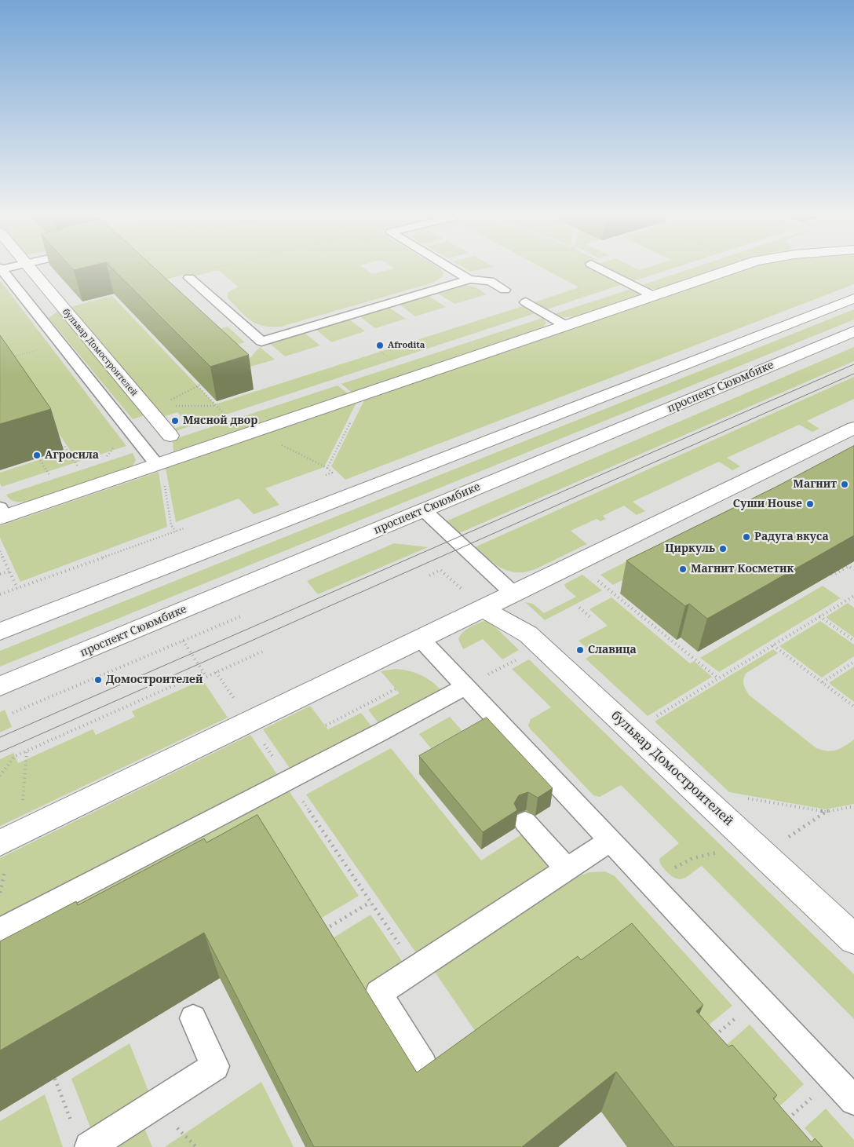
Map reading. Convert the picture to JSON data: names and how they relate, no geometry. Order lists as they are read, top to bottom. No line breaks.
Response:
{"streets":{"street":["бульвар Домостроителей","проспект Сююмбике"]},"places":["Afrodita","Мясной двор","Агросила","Магнит","Суши House","Радуга вкуса","Циркуль","Магнит Косметик","Славица","Домостроителей"]}
